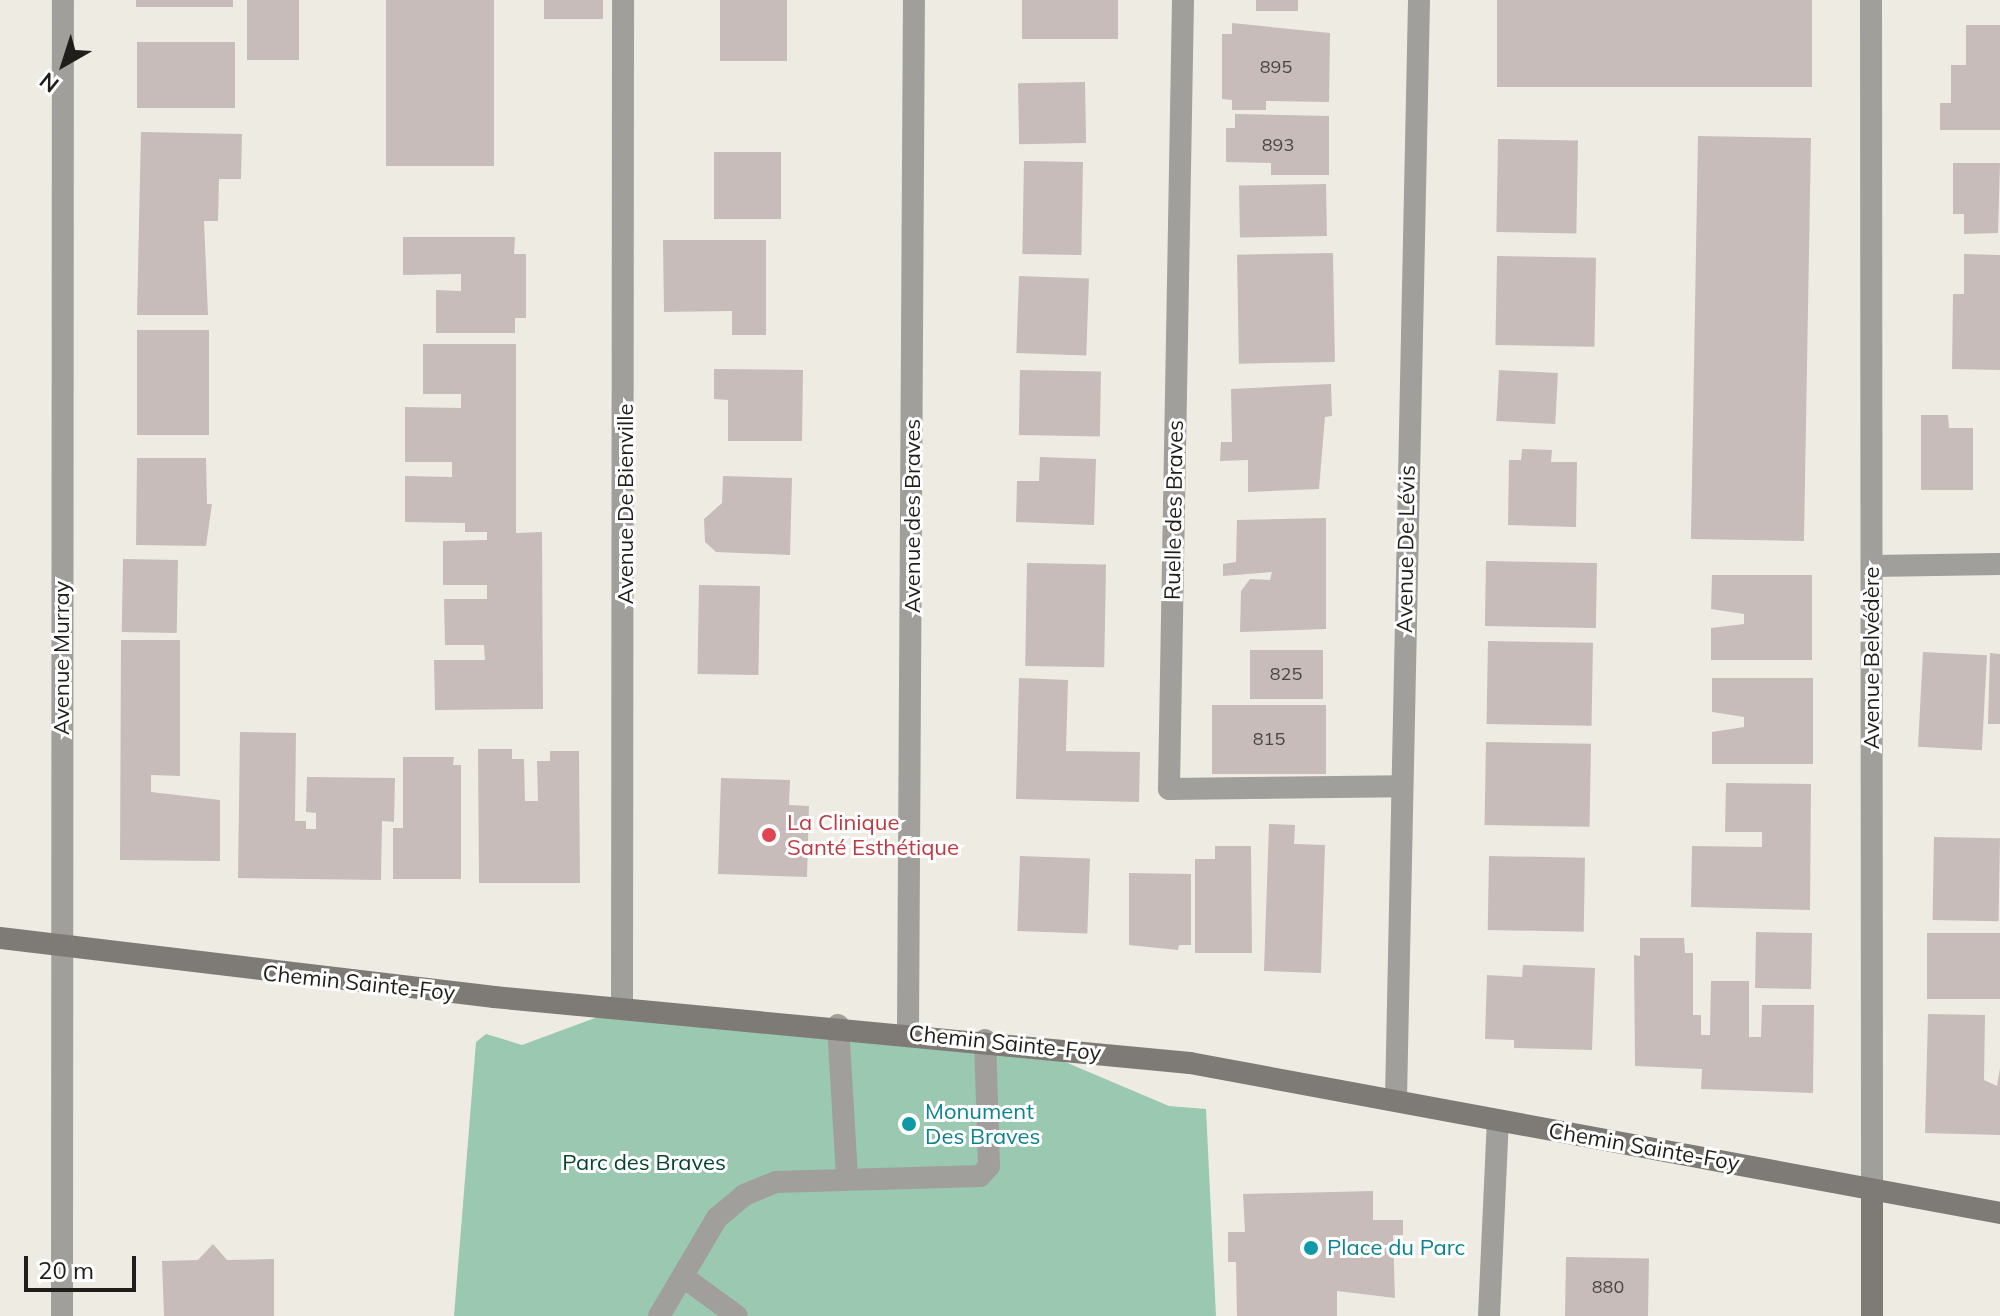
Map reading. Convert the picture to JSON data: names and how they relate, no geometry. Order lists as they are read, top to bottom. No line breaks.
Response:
{"streets":{"main road":["Avenue Belvédère","Chemin Sainte-Foy"],"street":["Avenue De Bienville","Ruelle des Braves","Avenue des Braves","Avenue De Lévis","Avenue Murray"]},"crossings":[["Avenue De Bienville","Chemin Sainte-Foy"],["Ruelle des Braves","Avenue De Lévis"],["Avenue des Braves","Chemin Sainte-Foy"],["Avenue De Lévis","Chemin Sainte-Foy"],["Avenue Murray","Chemin Sainte-Foy"],["Avenue Belvédère","Chemin Sainte-Foy"]],"parks":["Parc des Braves"],"places":["La Clinique Santé Esthétique","Monument Des Braves","Place du Parc"],"house_numbers":["895","893","825","815","880"],"scale_bar":"20 m","north":"bottom left"}
